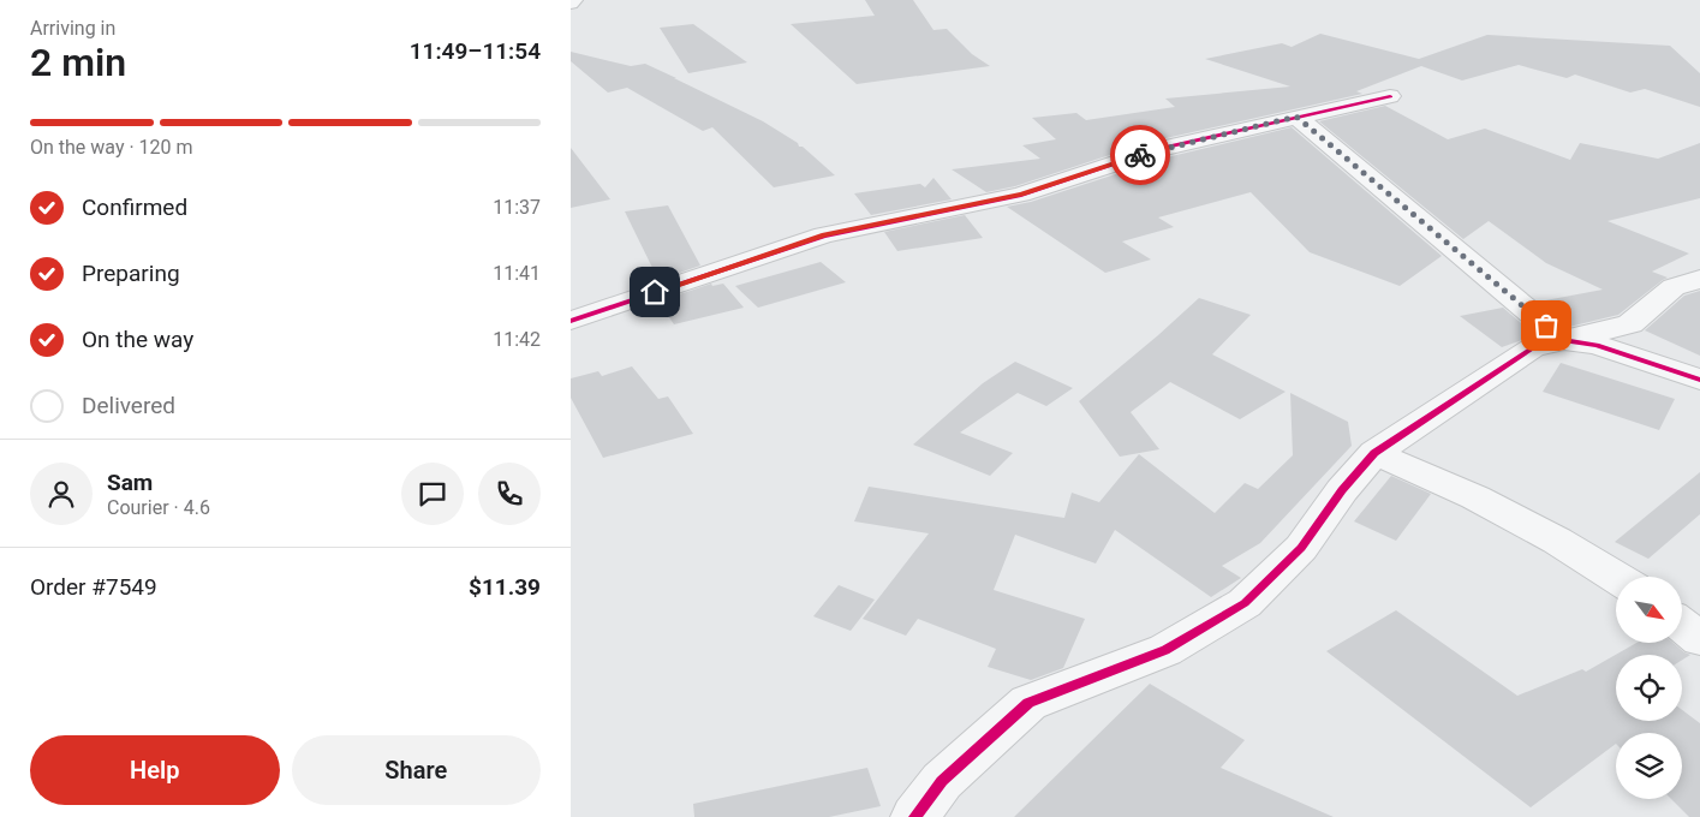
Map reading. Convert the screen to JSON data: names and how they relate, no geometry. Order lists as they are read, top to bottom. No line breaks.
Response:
{"north":"bottom right","page":{"heading":["2 min","Arriving in","11:49–11:54"],"panel":["Sam","Courier · 4.6","Order #7549","$11.39"],"bar":"On the way · 120 m","list":[["Confirmed","11:37"],["Preparing","11:41"],["On the way","11:42"],"Delivered"],"buttons":["Help","Share"]}}
